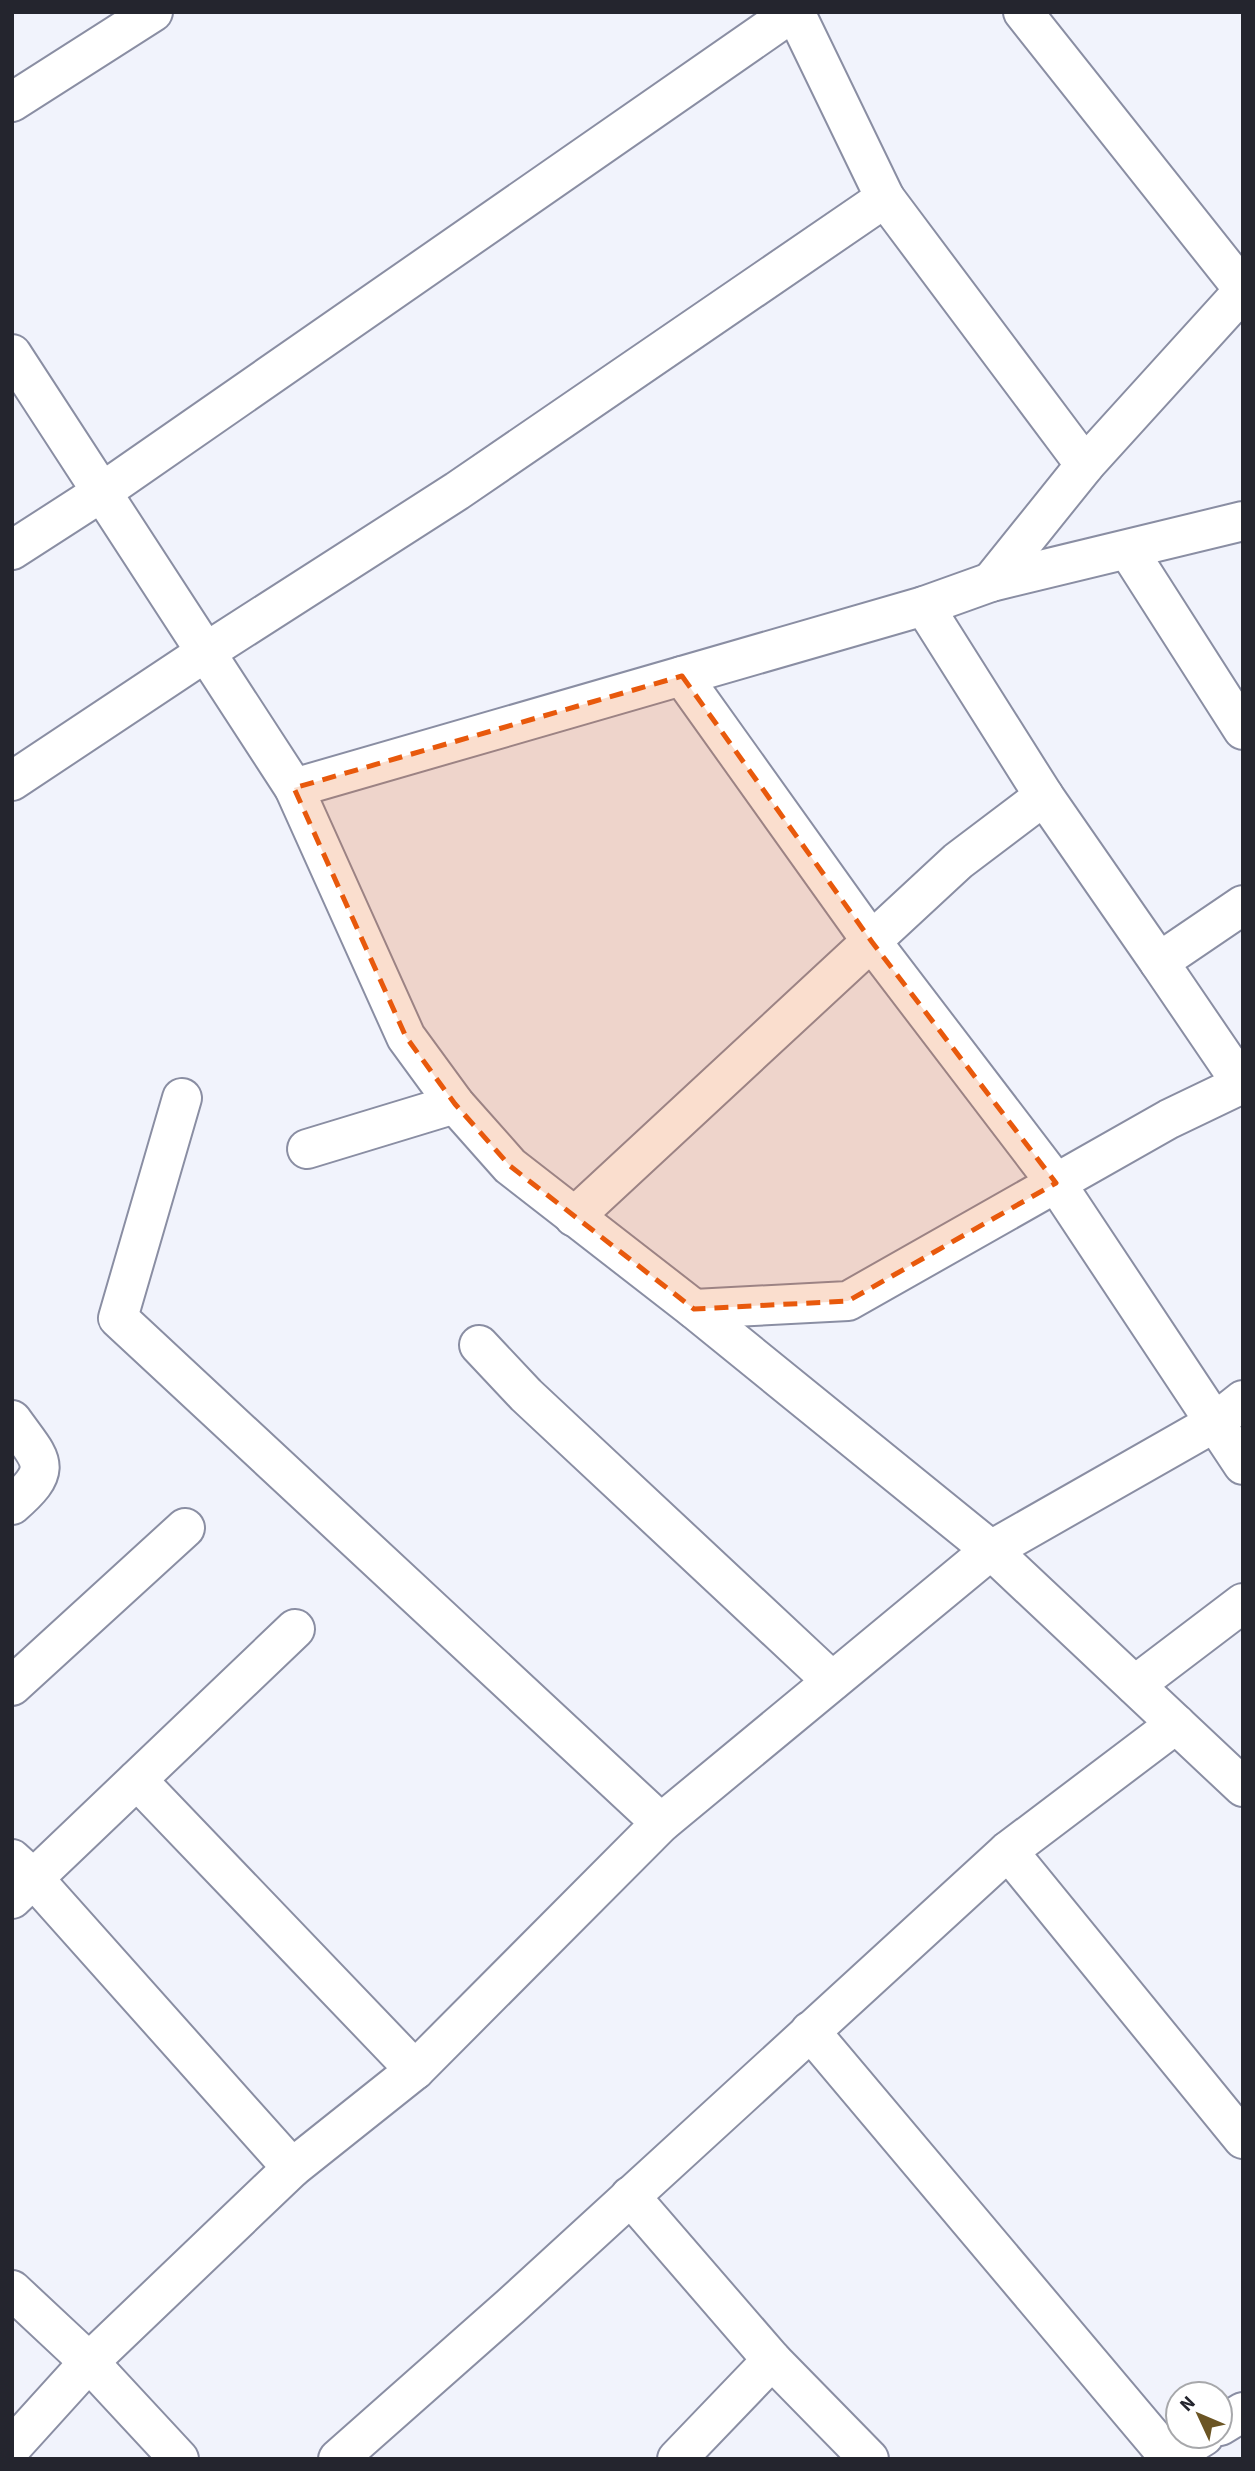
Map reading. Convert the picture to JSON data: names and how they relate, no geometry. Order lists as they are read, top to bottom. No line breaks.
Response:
{"north":"top left"}
